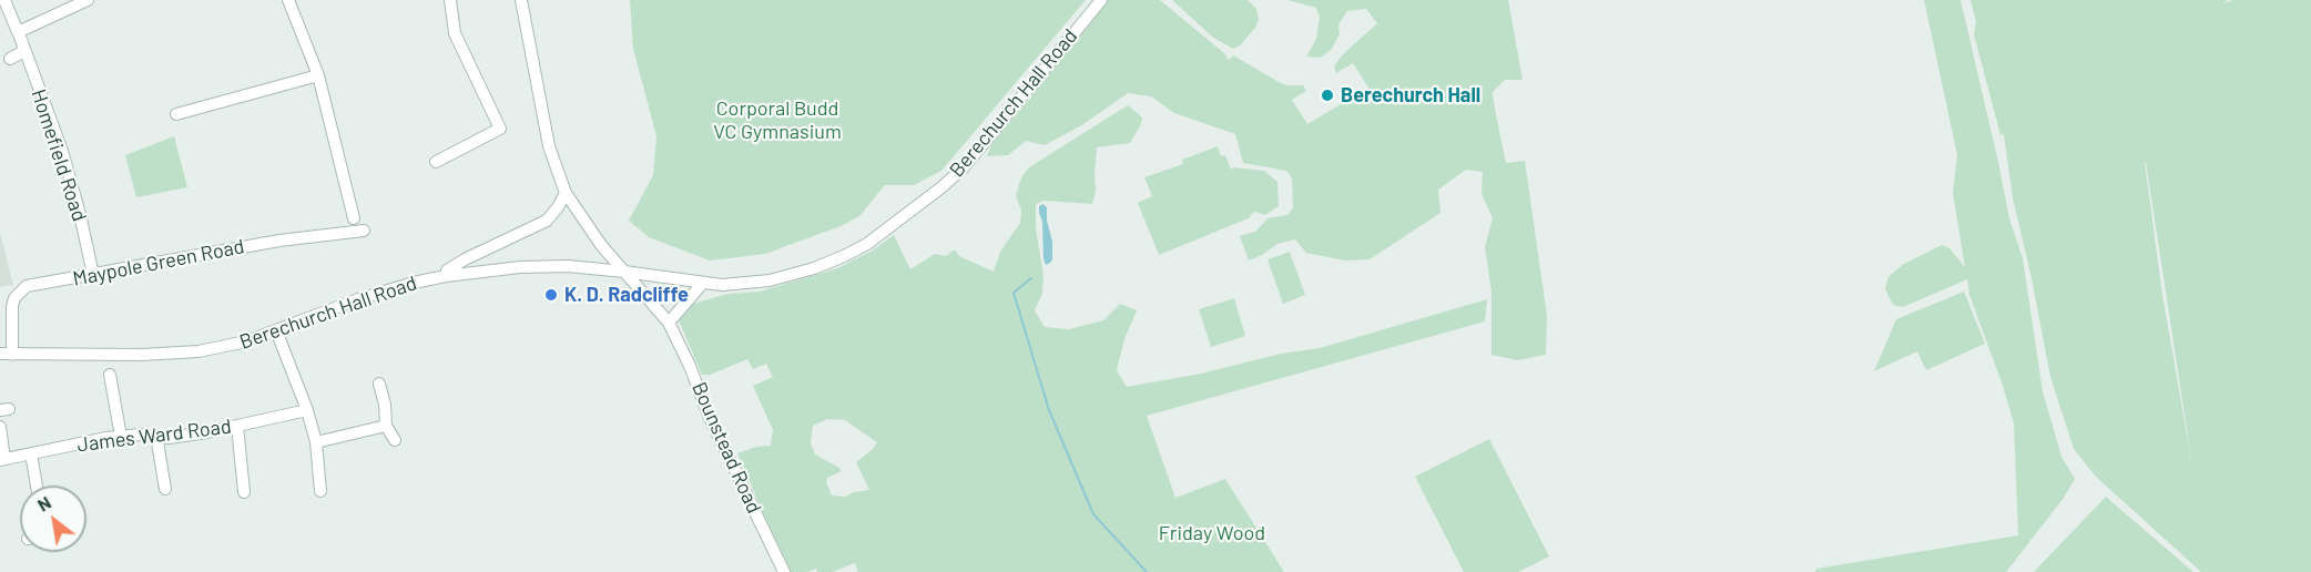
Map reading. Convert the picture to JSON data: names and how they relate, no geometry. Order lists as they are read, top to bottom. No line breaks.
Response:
{"streets":{"street":["Berechurch Hall Road","Homefield Road","Maypole Green Road","James Ward Road","Bounstead Road"]},"crossings":[["Berechurch Hall Road","Maypole Green Road"],["Berechurch Hall Road","Bounstead Road"],["Homefield Road","Maypole Green Road"]],"parks":["Corporal Budd VC Gymnasium","Friday Wood"],"places":["Berechurch Hall","K. D. Radcliffe"],"north":"top left"}
